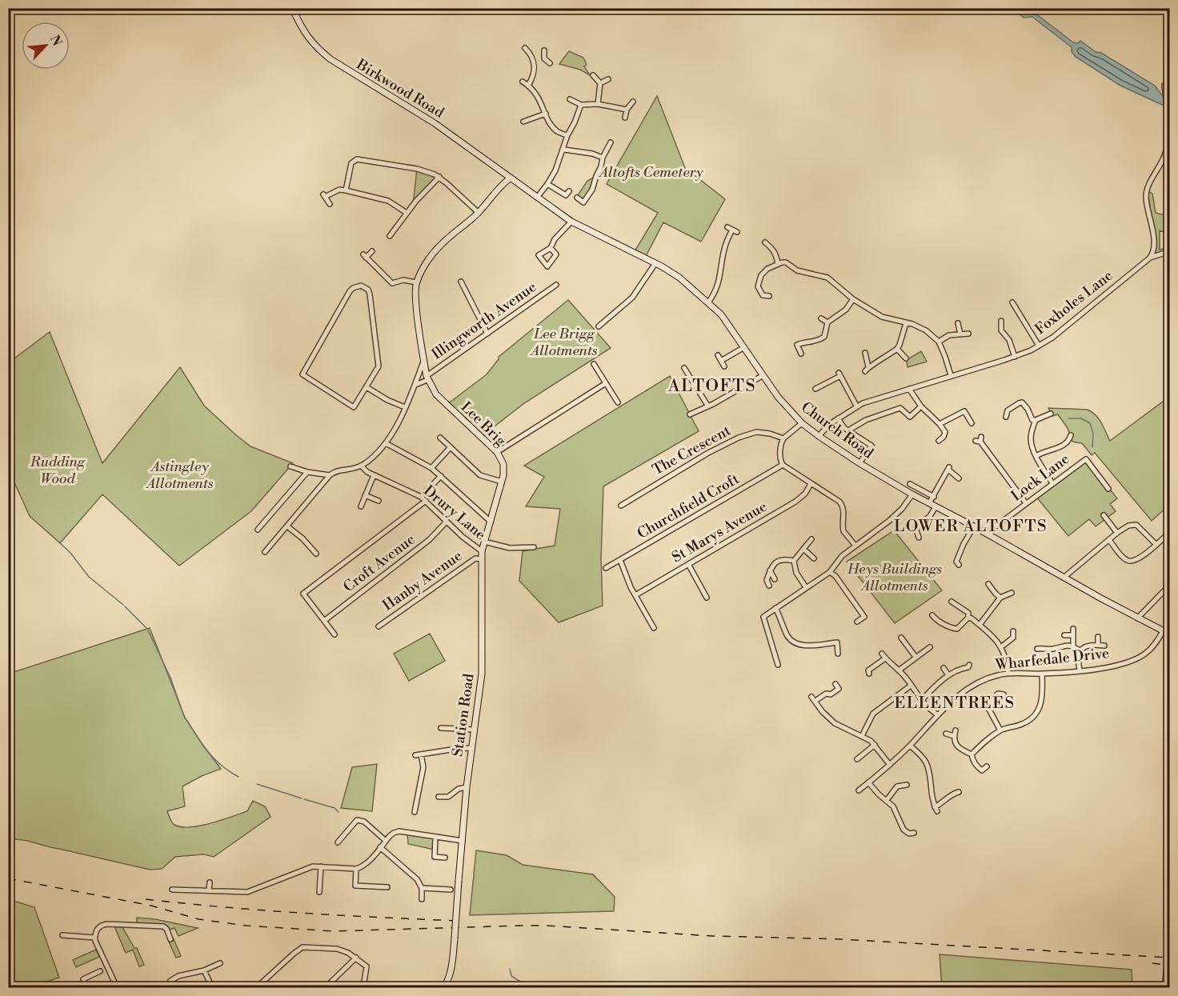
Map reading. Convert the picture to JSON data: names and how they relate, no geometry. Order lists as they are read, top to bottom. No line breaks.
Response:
{"streets":{"street":["Birkwood Road","Foxholes Lane","Illingworth Avenue","Lee Brig","Church Road","The Crescent","Lock Lane","Churchfield Croft","Drury Lane","St Marys Avenue","Croft Avenue","Hanby Avenue","Wharfedale Drive","Station Road"]},"crossings":[["Birkwood Road","Church Road"],["Foxholes Lane","Church Road"],["Illingworth Avenue","Lee Brig"],["Lee Brig","Drury Lane"],["Lee Brig","Station Road"],["Church Road","Lock Lane"],["Church Road","Wharfedale Drive"],["Drury Lane","Croft Avenue"],["Drury Lane","Station Road"],["Hanby Avenue","Station Road"]],"districts":["ALTOFTS","LOWER ALTOFTS","ELLENTREES"],"parks":["Altofts Cemetery","Lee Brigg Allotments","Rudding Wood","Astingley Allotments","Heys Buildings Allotments"],"north":"top right"}
